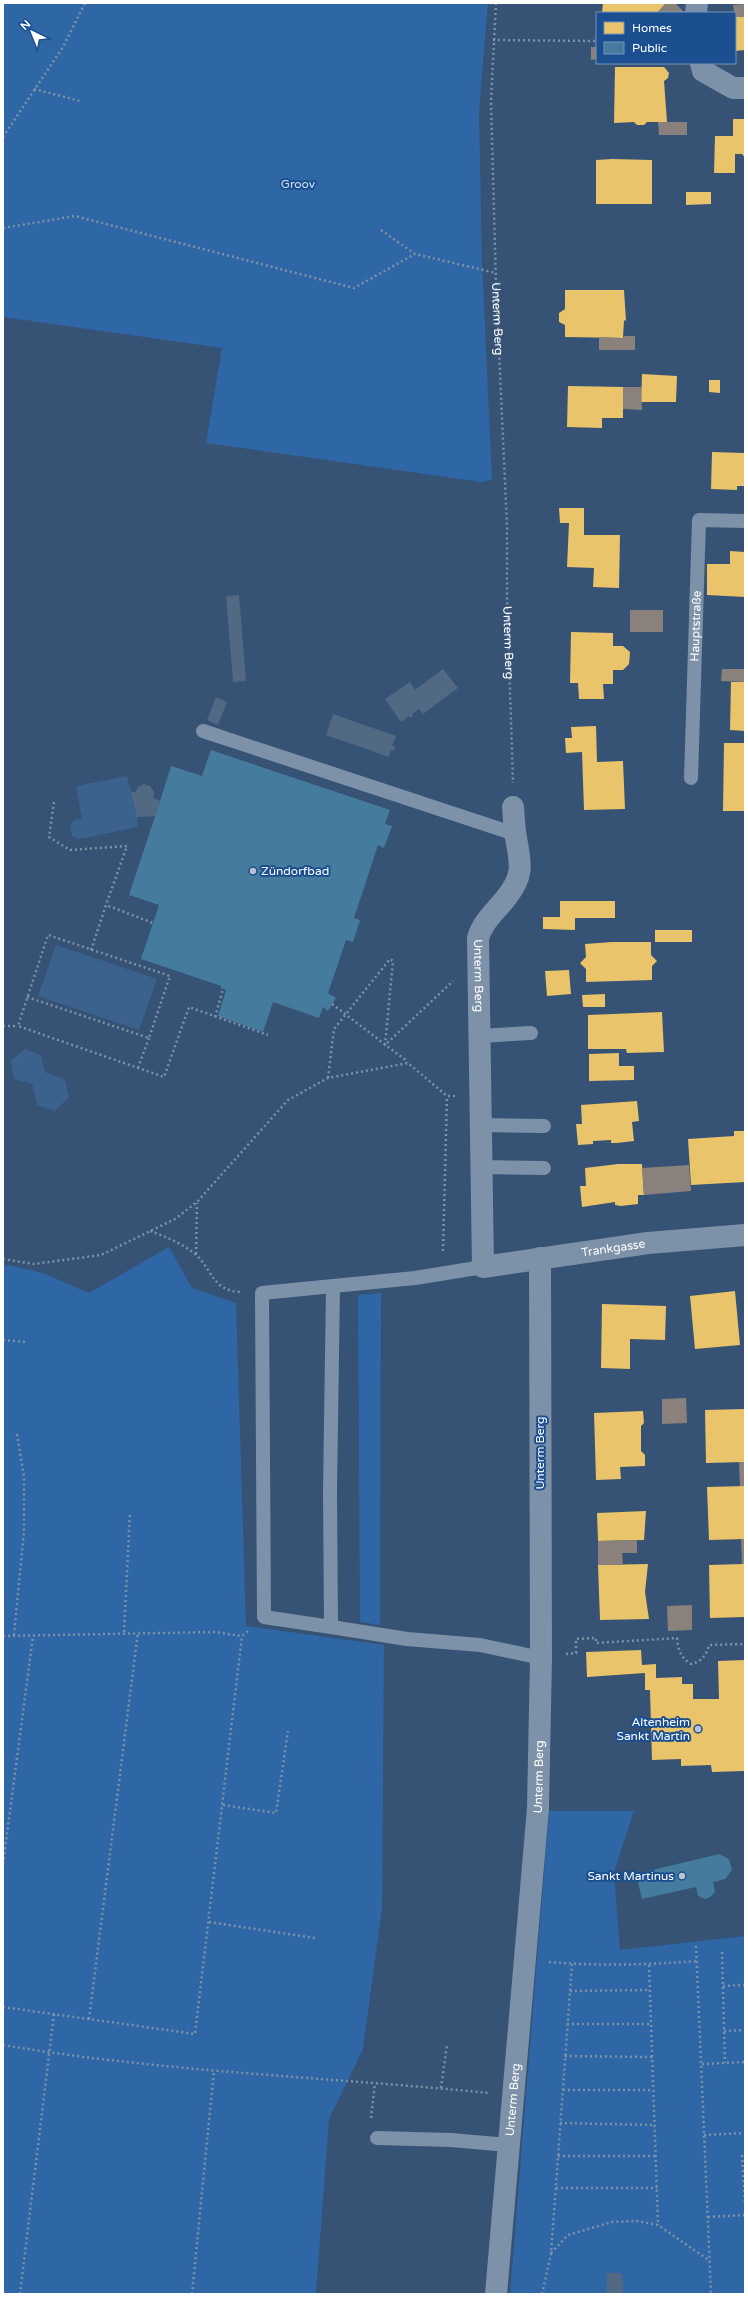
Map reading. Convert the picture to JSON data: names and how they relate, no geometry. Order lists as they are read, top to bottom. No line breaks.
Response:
{"streets":{"street":["Unterm Berg","Trankgasse"],"lane":["Hauptstraße"]},"crossings":[["Unterm Berg","Trankgasse"]],"parks":["Groov"],"places":["Zündorfbad","Altenheim Sankt Martin","Sankt Martinus"],"legend":["Homes","Public"],"north":"top left"}
